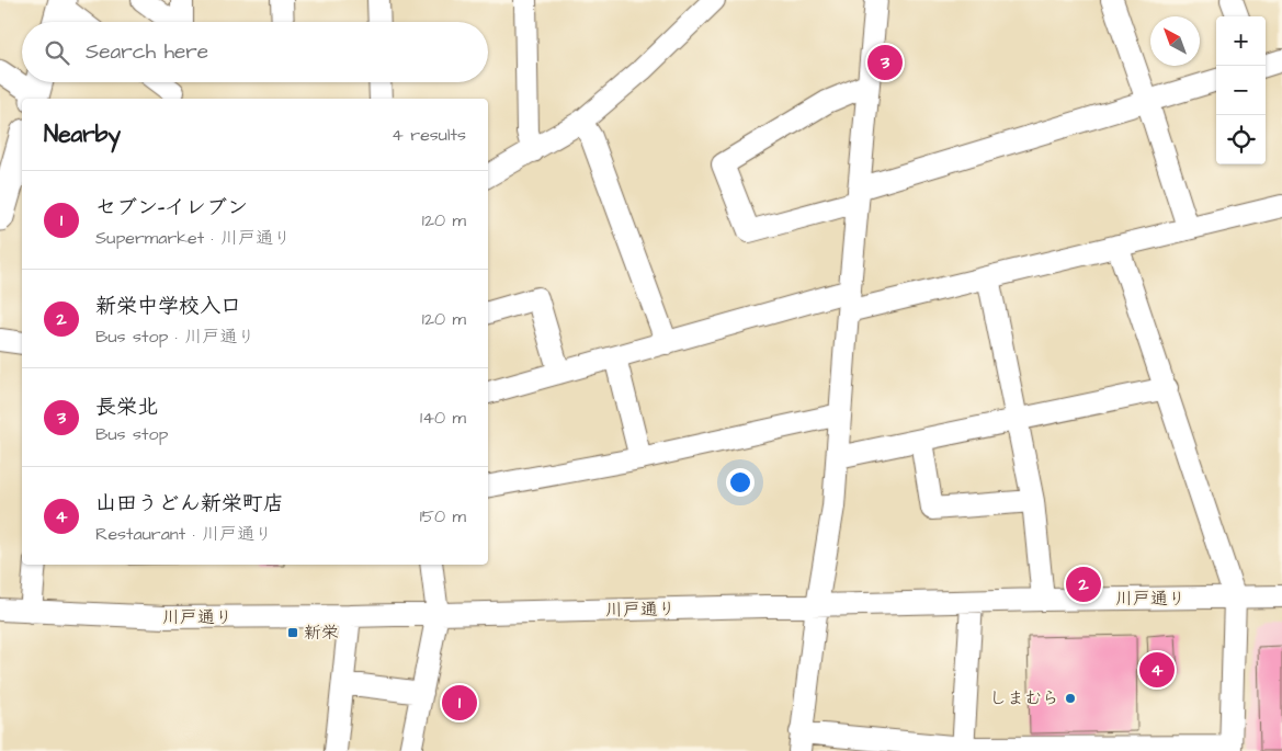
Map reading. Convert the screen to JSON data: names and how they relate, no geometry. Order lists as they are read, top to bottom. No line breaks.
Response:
{"streets":{"street":["川戸通り"]},"places":{"transit":["新栄"],"other":["しまむら"]},"north":"top left","page":{"map_buttons":["+","−"],"search":"Search here","pins":["3","2","4","1"],"heading":["Nearby","4 results"],"list":[{"mark":"1","name":"セブン-イレブン","note":"Supermarket · 川戸通り","value":"120 m"},{"mark":"2","name":"新栄中学校入口","note":"Bus stop · 川戸通り","value":"120 m"},{"mark":"3","name":"長栄北","note":"Bus stop","value":"140 m"},{"mark":"4","name":"山田うどん新栄町店","note":"Restaurant · 川戸通り","value":"150 m"}]}}
